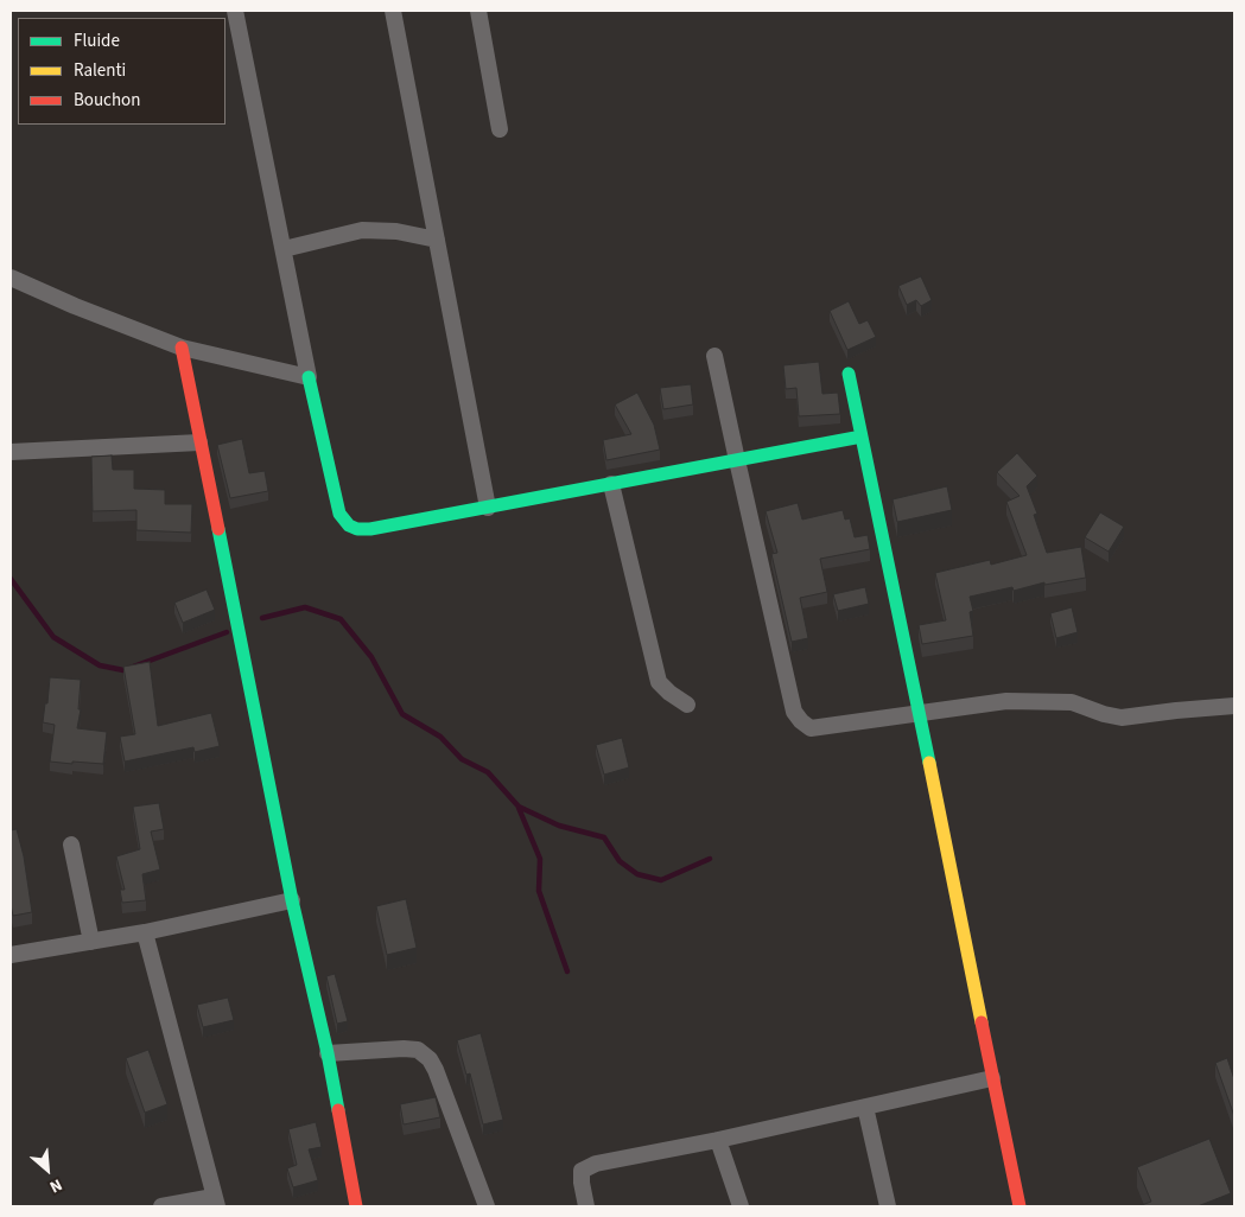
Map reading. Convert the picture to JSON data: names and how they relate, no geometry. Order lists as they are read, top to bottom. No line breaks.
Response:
{"legend":["Fluide","Ralenti","Bouchon"],"north":"bottom right"}
